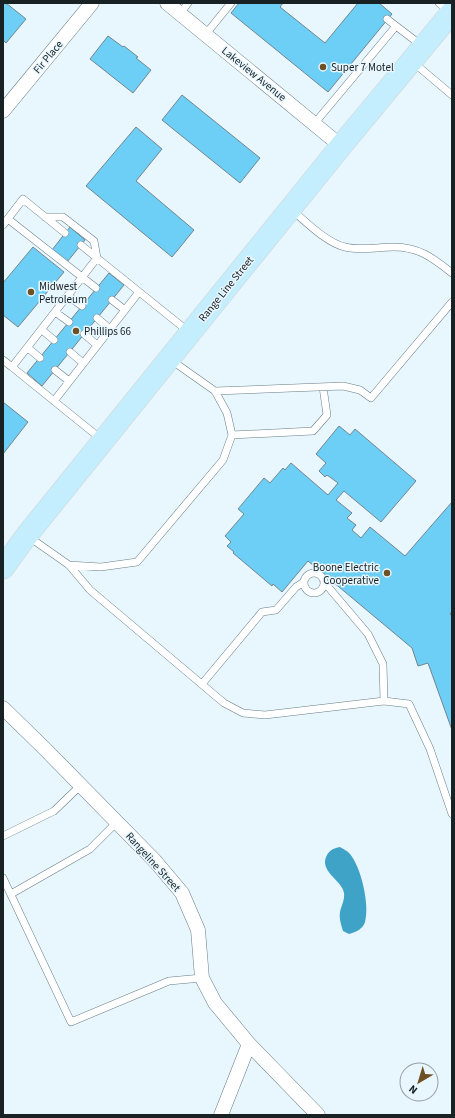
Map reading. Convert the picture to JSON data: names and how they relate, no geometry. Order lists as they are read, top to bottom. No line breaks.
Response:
{"streets":{"main road":["Range Line Street"],"street":["Fir Place","Lakeview Avenue","Rangeline Street"]},"crossings":[["Lakeview Avenue","Range Line Street"]],"places":["Super 7 Motel","Midwest Petroleum","Phillips 66","Boone Electric Cooperative"],"north":"bottom left"}
